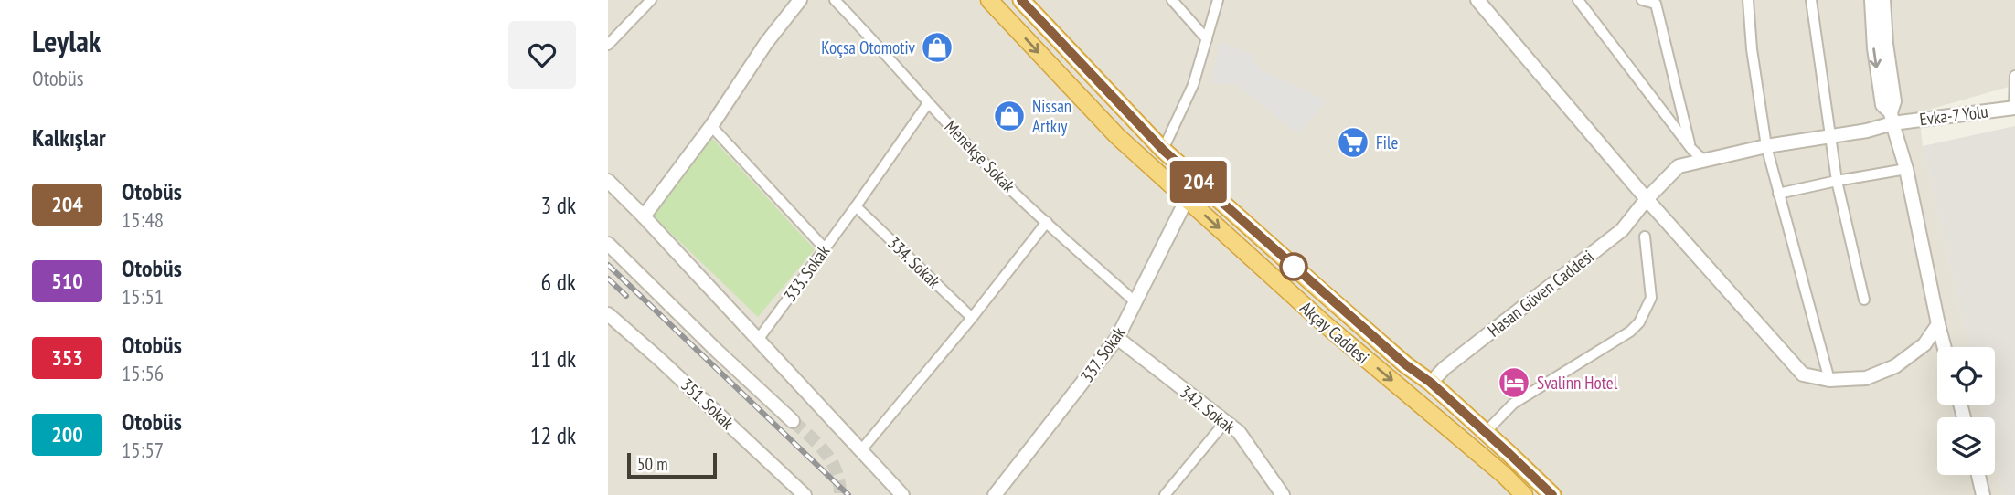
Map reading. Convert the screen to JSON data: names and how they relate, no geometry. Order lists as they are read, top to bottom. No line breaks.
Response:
{"streets":{"highway":["Akçay Caddesi"],"street":["Evka-7 Yolu","Menekşe Sokak","334. Sokak","333. Sokak","Hasan Güven Caddesi","337. Sokak","351. Sokak","342. Sokak"]},"crossings":[["Evka-7 Yolu","Hasan Güven Caddesi"],["Menekşe Sokak","333. Sokak"],["Menekşe Sokak","337. Sokak"],["334. Sokak","333. Sokak"],["Hasan Güven Caddesi","Akçay Caddesi"],["Akçay Caddesi","337. Sokak"],["337. Sokak","342. Sokak"]],"places":{"shop":["Koçsa Otomotiv","Nissan Artkıy"],"supermarket":["File"],"hotel":["Svalinn Hotel"]},"lines":["bus line 204"],"scale_bar":"50 m","page":{"heading":[["Leylak","Otobüs"],"Kalkışlar"],"on_map":"204","list":[{"mark":"204","name":"Otobüs","note":"15:48","value":"3 dk"},{"mark":"510","name":"Otobüs","note":"15:51","value":"6 dk"},{"mark":"353","name":"Otobüs","note":"15:56","value":"11 dk"},{"mark":"200","name":"Otobüs","note":"15:57","value":"12 dk"}],"scale":"50 m"}}
